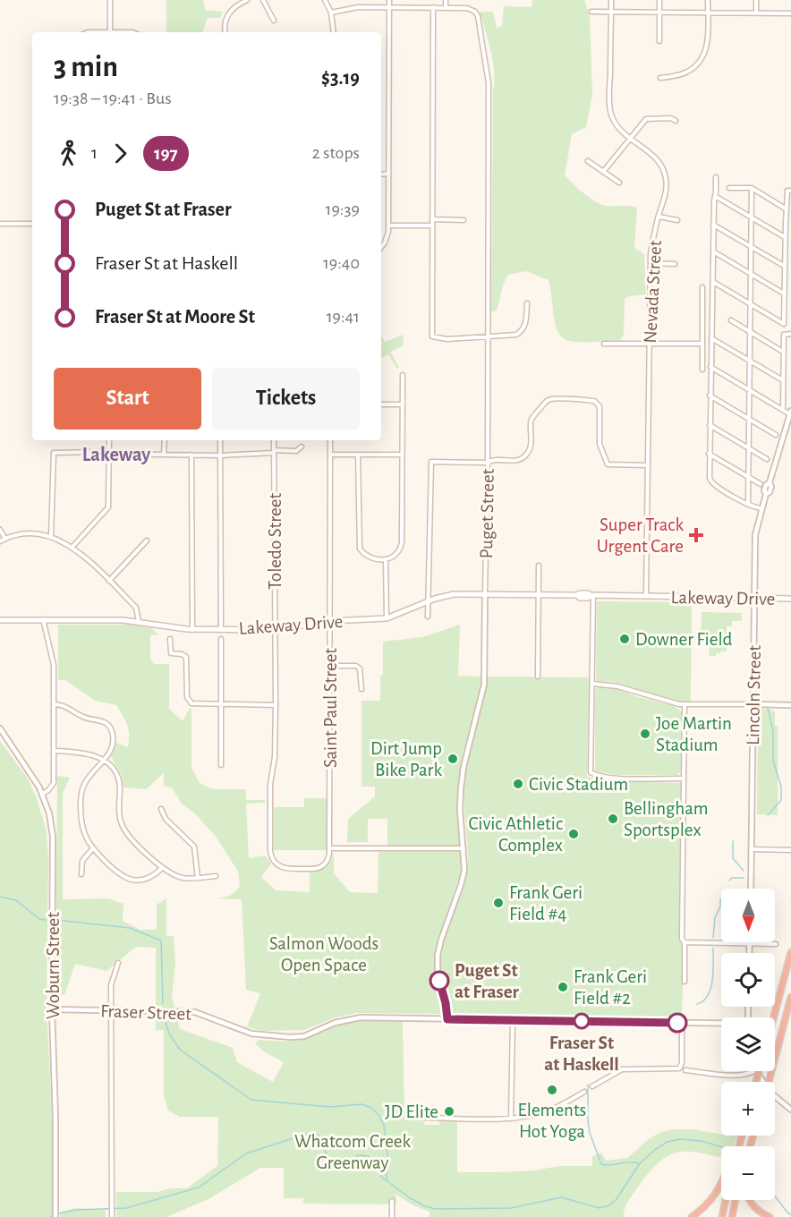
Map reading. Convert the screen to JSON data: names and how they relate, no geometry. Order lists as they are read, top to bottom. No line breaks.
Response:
{"streets":{"main road":["Lakeway Drive"],"street":["Nevada Street","Puget Street","Toledo Street","Lincoln Street","Saint Paul Street","Woburn Street","Fraser Street"]},"crossings":[["Nevada Street","Lakeway Drive"],["Puget Street","Lakeway Drive"],["Puget Street","Fraser Street"],["Toledo Street","Lakeway Drive"],["Toledo Street","Saint Paul Street"],["Lakeway Drive","Lincoln Street"],["Lakeway Drive","Saint Paul Street"],["Woburn Street","Fraser Street"]],"districts":["Lakeway"],"parks":["Salmon Woods Open Space","Whatcom Creek Greenway"],"places":{"health":["Super Track Urgent Care"],"other":["Downer Field","Joe Martin Stadium","Dirt Jump Bike Park","Civic Stadium","Bellingham Sportsplex","Civic Athletic Complex","Frank Geri Field #4","Puget St at Fraser","Frank Geri Field #2","Fraser St at Haskell","Elements Hot Yoga","JD Elite"]},"lines":["bus line 197"],"north":"bottom","page":{"heading":["3 min","19:38 – 19:41 · Bus","$3.19"],"legs":["1","197","2 stops"],"list":[{"name":"Puget St at Fraser","value":"19:39"},{"name":"Fraser St at Haskell","value":"19:40"},{"name":"Fraser St at Moore St","value":"19:41"}],"buttons":["Start","Tickets"],"map_buttons":["+","−"]}}
